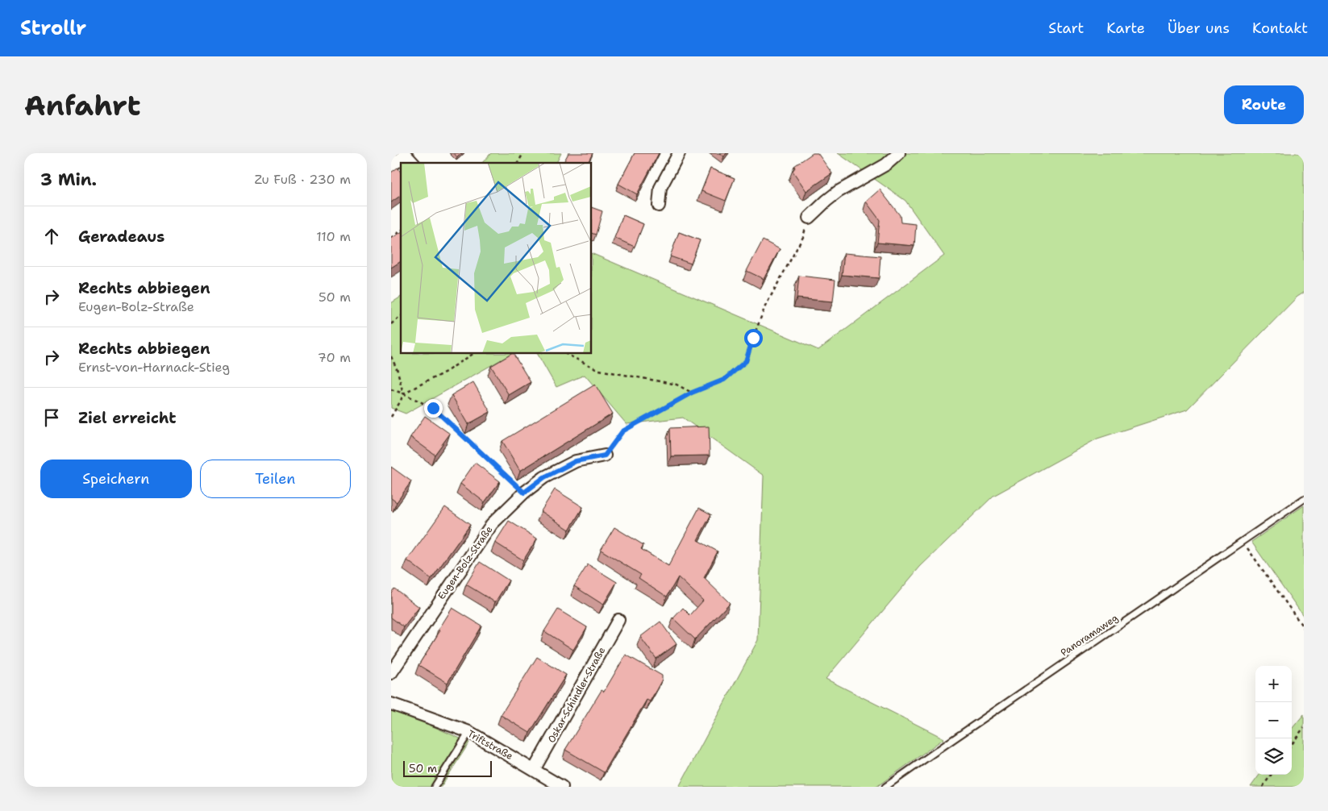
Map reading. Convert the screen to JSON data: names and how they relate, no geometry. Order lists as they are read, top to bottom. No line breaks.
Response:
{"streets":{"street":["Eugen-Bolz-Straße","Oskar-Schindler-Straße","Triftstraße"],"lane":["Panoramaweg"]},"crossings":[["Oskar-Schindler-Straße","Triftstraße"]],"scale_bar":"50 m","page":{"header":"Strollr","nav":["Start","Karte","Über uns","Kontakt"],"buttons":["Route",["Speichern","Teilen"]],"title":"Anfahrt","heading":["3 Min.","Zu Fuß · 230 m"],"list":[["Geradeaus","110 m"],["Rechts abbiegen","Eugen-Bolz-Straße","50 m"],["Rechts abbiegen","Ernst-von-Harnack-Stieg","70 m"],"Ziel erreicht"],"map_buttons":["+","−"],"scale":"50 m"}}
